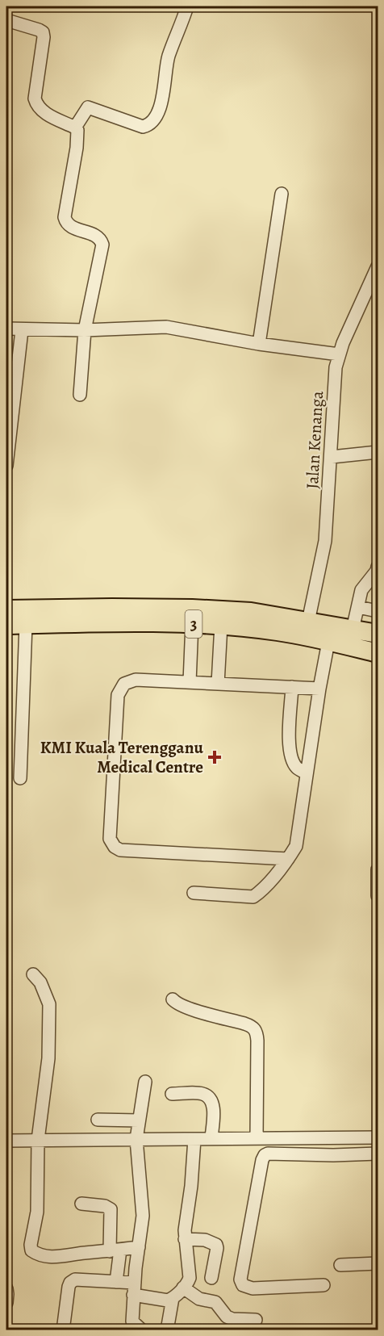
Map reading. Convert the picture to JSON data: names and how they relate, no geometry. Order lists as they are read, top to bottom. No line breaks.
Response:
{"streets":{"highway":["3"],"street":["Jalan Kenanga"]},"crossings":[["Jalan Kenanga","3"]],"places":{"health":["KMI Kuala Terengganu Medical Centre"]}}
